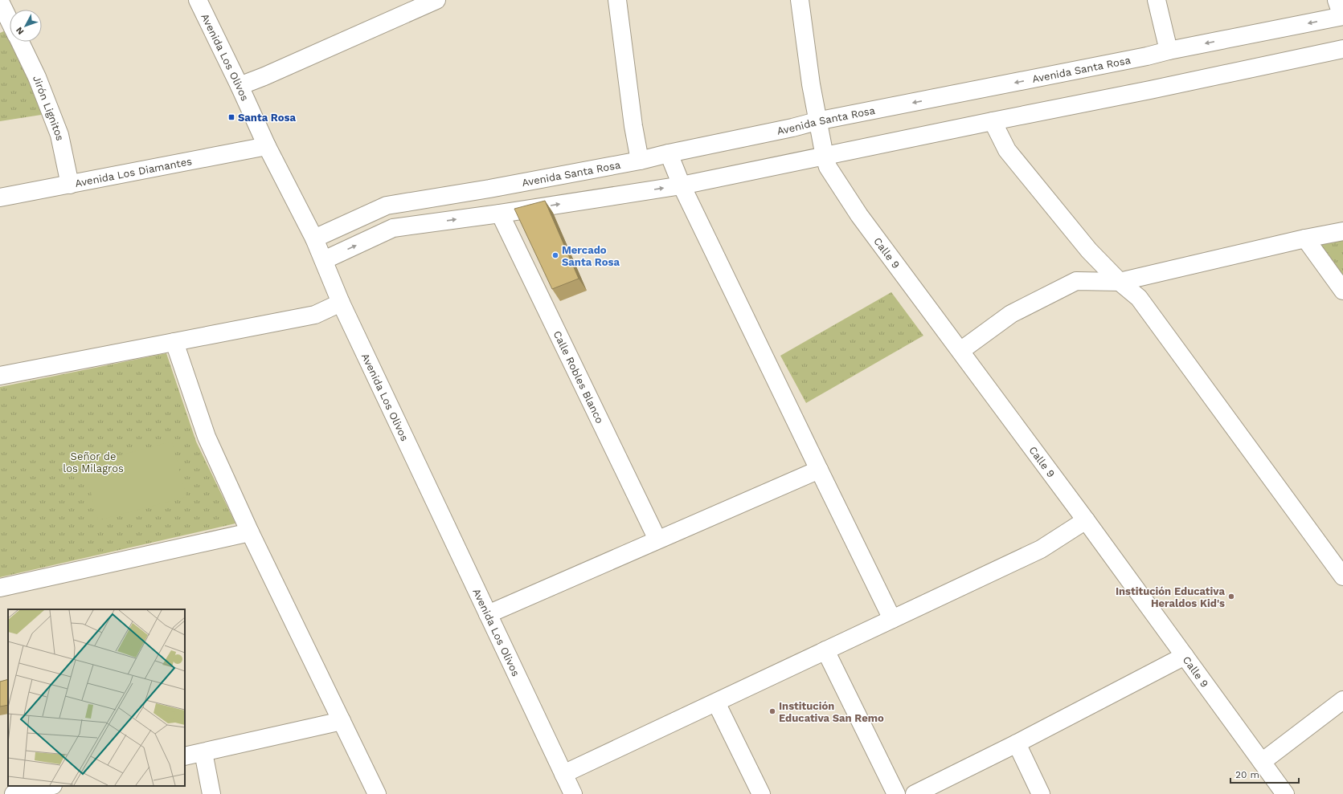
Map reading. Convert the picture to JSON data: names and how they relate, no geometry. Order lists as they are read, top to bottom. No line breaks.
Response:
{"streets":{"street":["Avenida Los Olivos","Avenida Santa Rosa","Jirón Lignitos","Avenida Los Diamantes","Calle 9","Calle Robles Blanco"]},"crossings":[["Avenida Los Olivos","Avenida Santa Rosa"],["Avenida Los Olivos","Avenida Los Diamantes"],["Avenida Santa Rosa","Calle 9"],["Jirón Lignitos","Avenida Los Diamantes"]],"parks":["Señor de los Milagros"],"places":{"transit":["Santa Rosa"],"other":["Mercado Santa Rosa","Institución Educativa Heraldos Kid's","Institución Educativa San Remo"]},"scale_bar":"20 m","north":"bottom left"}
